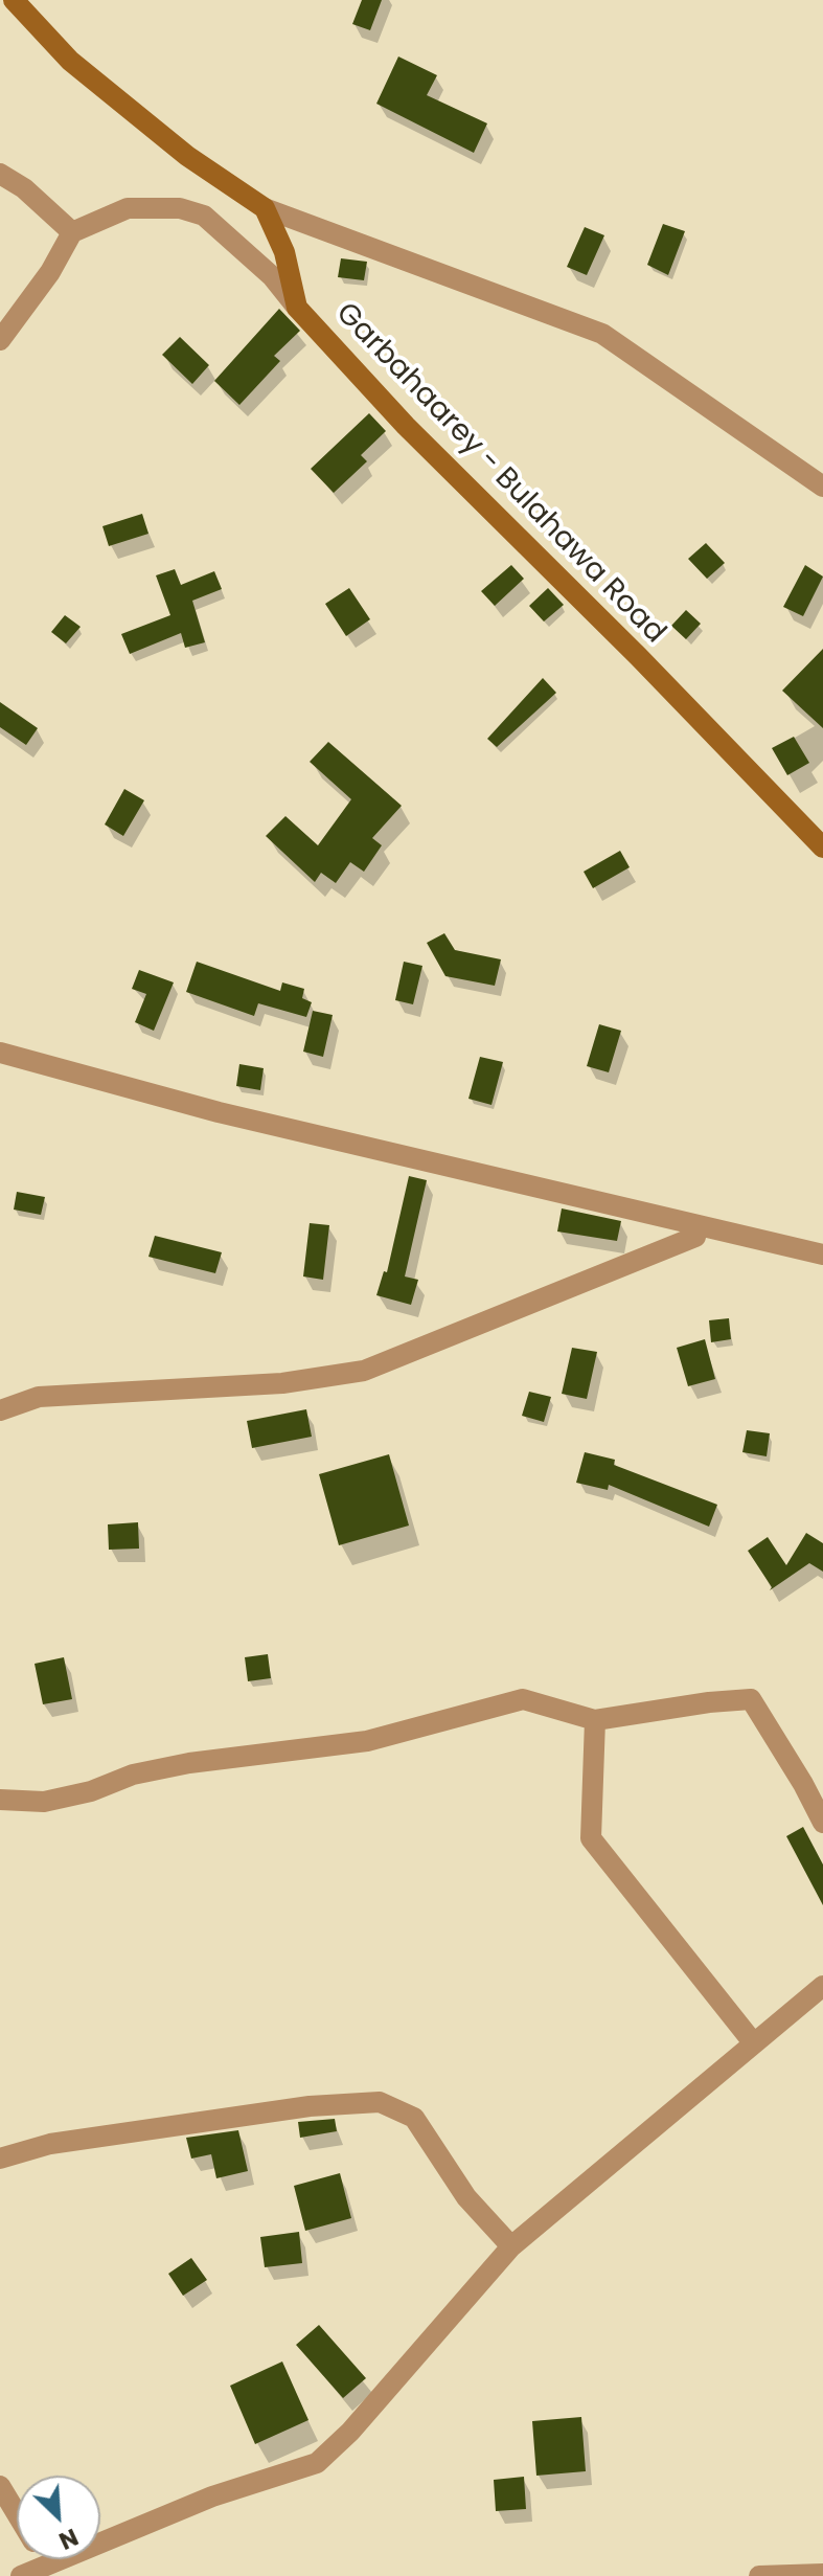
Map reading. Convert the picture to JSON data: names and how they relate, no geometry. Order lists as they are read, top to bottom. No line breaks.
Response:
{"streets":{"main road":["Garbahaarey - Bulahawa Road"]},"north":"bottom right"}
